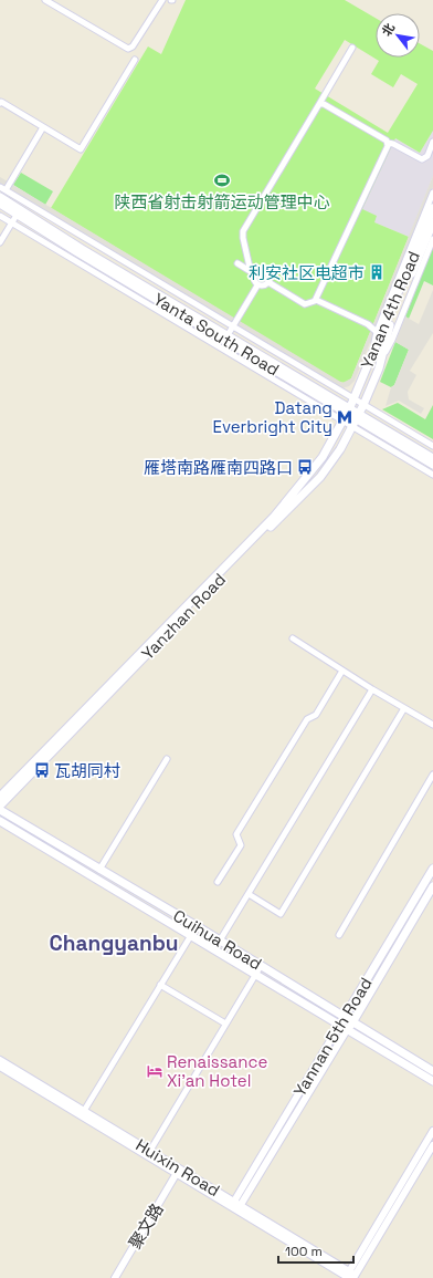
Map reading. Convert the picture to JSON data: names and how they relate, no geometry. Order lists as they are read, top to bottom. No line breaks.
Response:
{"streets":{"main road":["Yanan 4th Road","Yanta South Road","Yanzhan Road","Cuihua Road","Yannan 5th Road"],"street":["Huixin Road","聚文路"]},"crossings":[["Yanan 4th Road","Yanta South Road"],["Yanan 4th Road","Yanzhan Road"],["Yanta South Road","Yanzhan Road"],["Cuihua Road","Yannan 5th Road"],["Yannan 5th Road","Huixin Road"],["Huixin Road","聚文路"]],"districts":["Changyanbu"],"places":{"sports":["陕西省射击射箭运动管理中心"],"building":["利安社区电超市"],"metro station":["Datang Everbright City"],"bus stop":["雁塔南路雁南四路口","瓦胡同村"],"hotel":["Renaissance Xi'an Hotel"]},"scale_bar":"100 m","north":"top left"}
